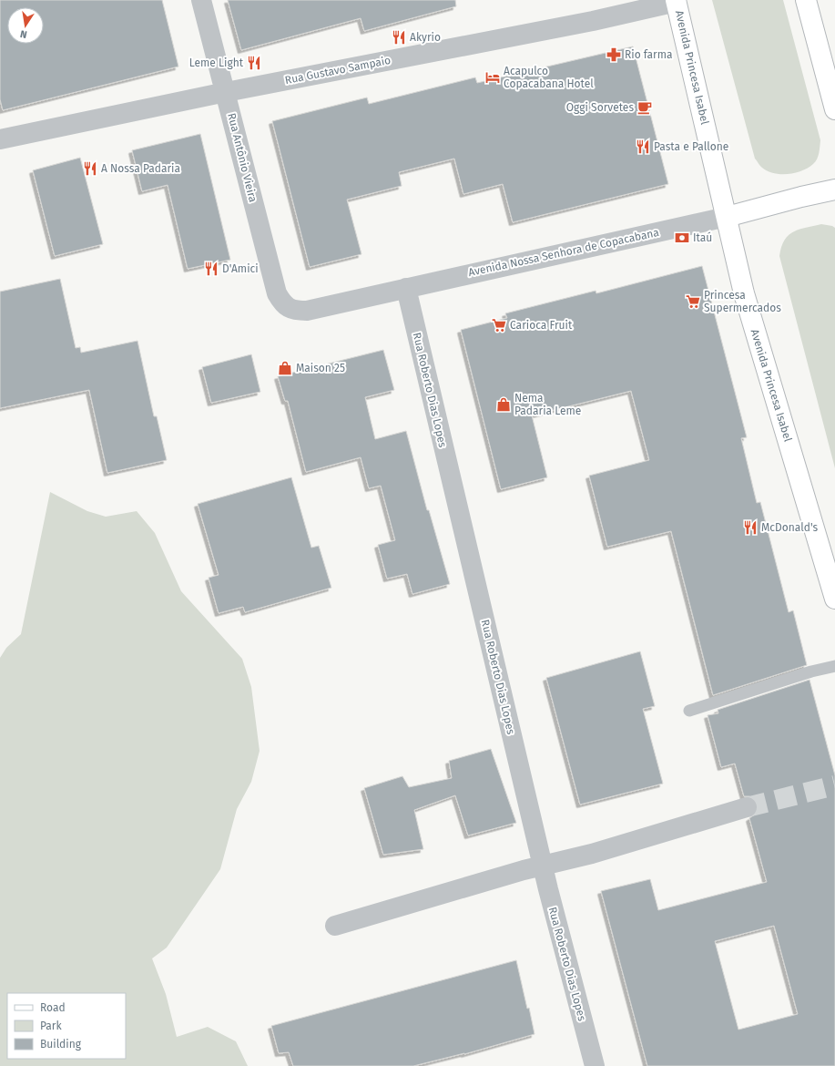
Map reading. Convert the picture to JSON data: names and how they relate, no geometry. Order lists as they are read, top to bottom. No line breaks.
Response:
{"streets":{"main road":["Avenida Princesa Isabel","Avenida Nossa Senhora de Copacabana"],"street":["Rua Gustavo Sampaio","Rua Antônio Vieira","Rua Roberto Dias Lopes"]},"crossings":[["Avenida Princesa Isabel","Rua Gustavo Sampaio"],["Avenida Princesa Isabel","Avenida Nossa Senhora de Copacabana"],["Rua Gustavo Sampaio","Rua Antônio Vieira"],["Rua Antônio Vieira","Avenida Nossa Senhora de Copacabana"],["Avenida Nossa Senhora de Copacabana","Rua Roberto Dias Lopes"]],"places":{"restaurant":["Akyrio","Leme Light","Pasta e Pallone","A Nossa Padaria","D'Amici","McDonald's"],"pharmacy":["Rio farma"],"hotel":["Acapulco Copacabana Hotel"],"cafe":["Oggi Sorvetes"],"bank":["Itaú"],"supermarket":["Princesa Supermercados","Carioca Fruit"],"shop":["Maison 25","Nema Padaria Leme"]},"legend":["Road","Park","Building"],"north":"bottom"}
